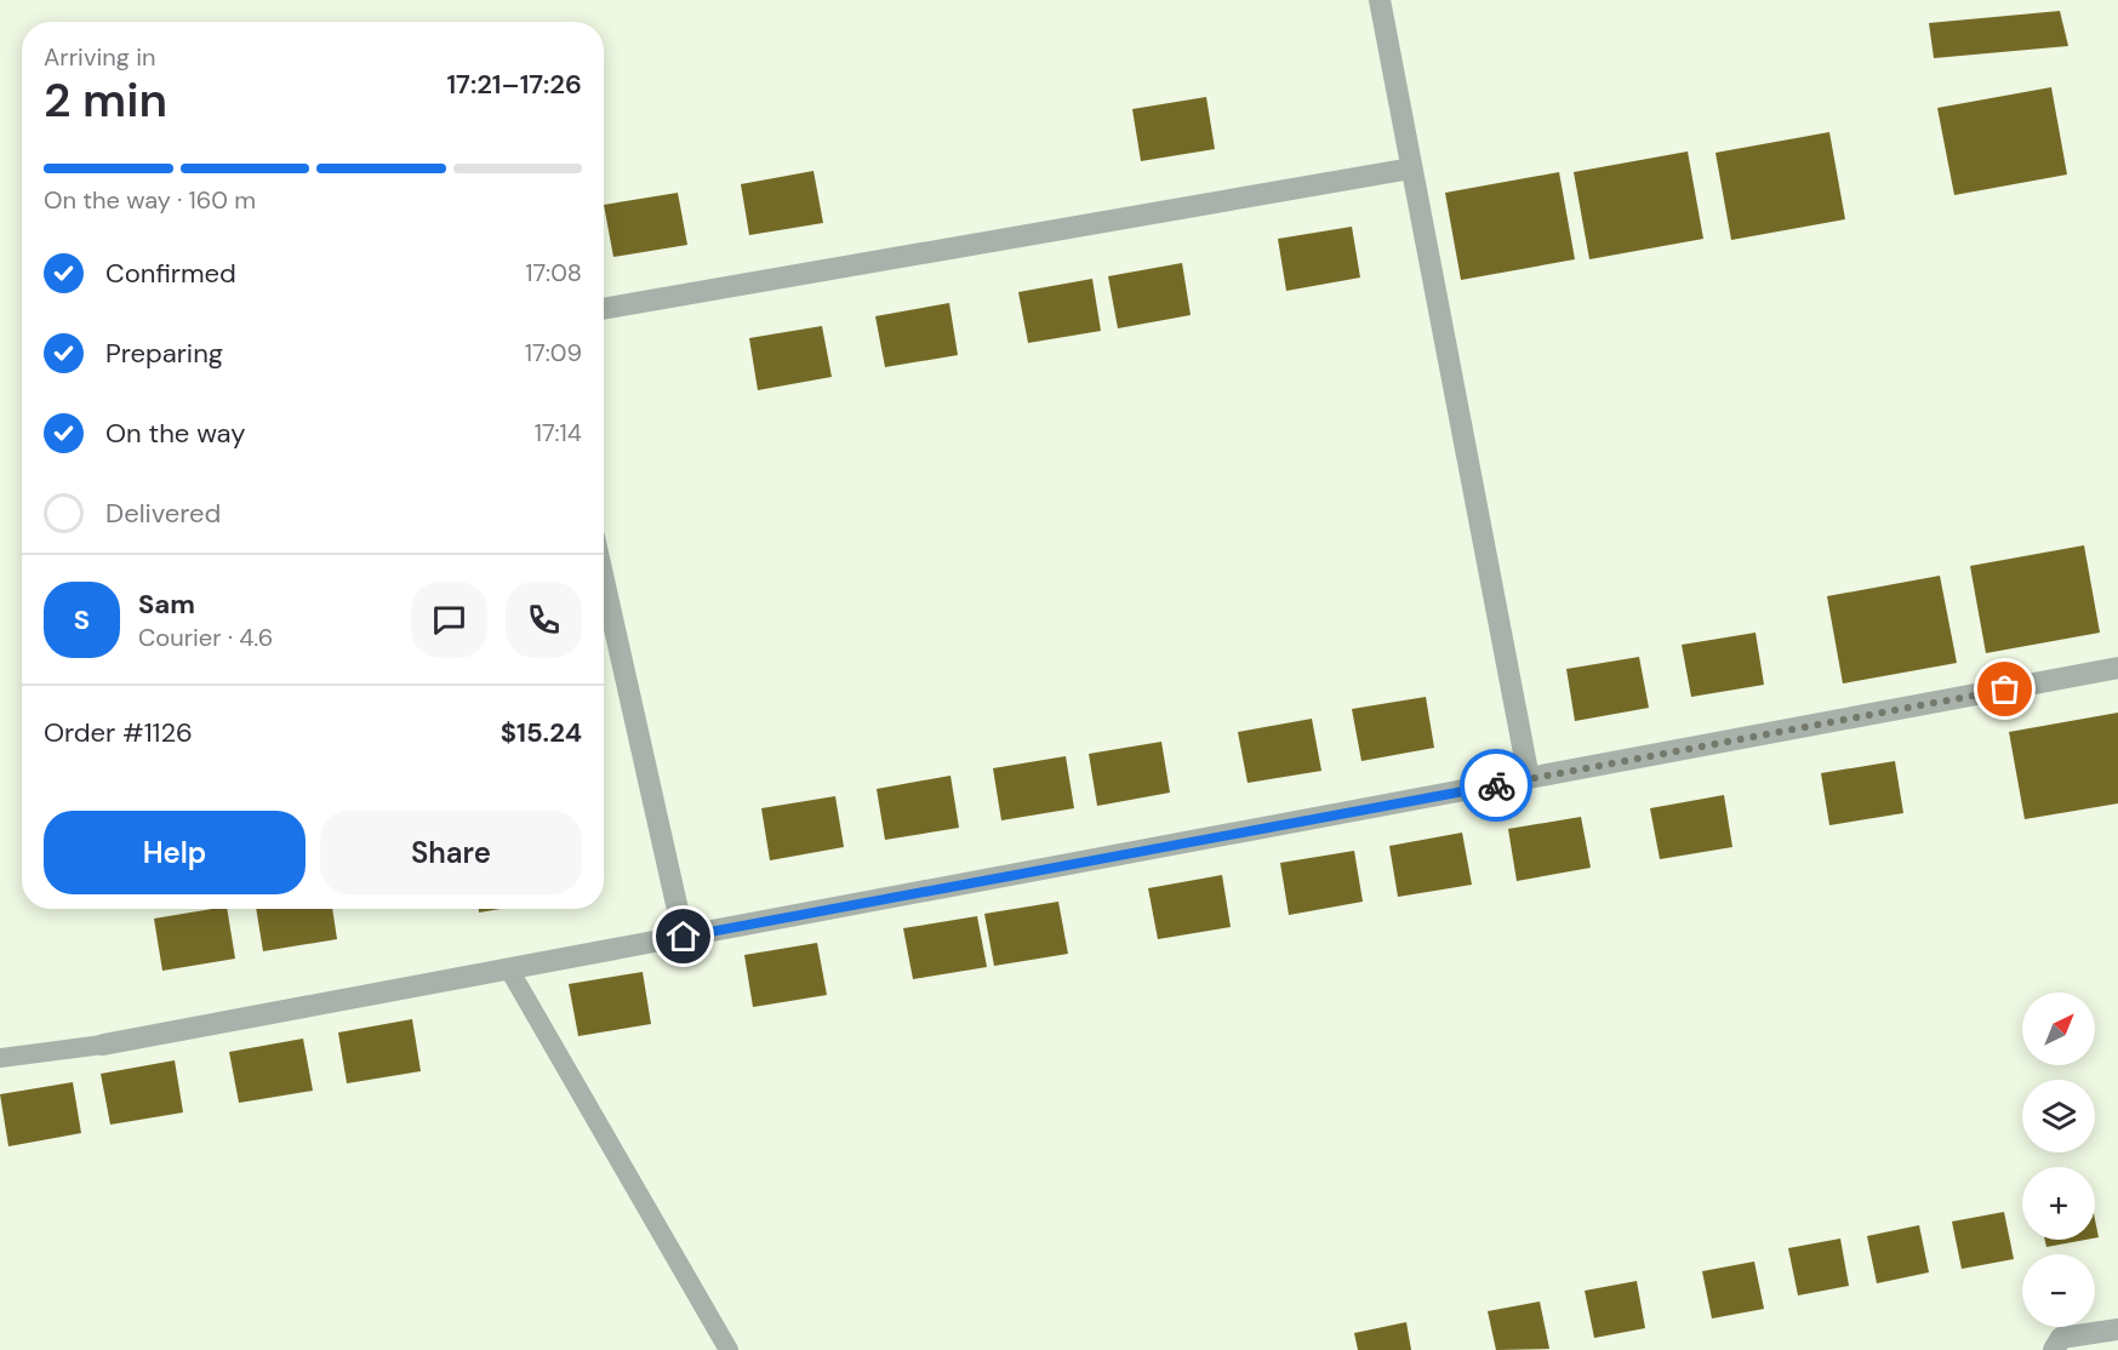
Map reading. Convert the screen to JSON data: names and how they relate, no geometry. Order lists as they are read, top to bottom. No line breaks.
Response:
{"north":"top right","page":{"heading":["2 min","Arriving in","17:21–17:26"],"panel":["Sam","Courier · 4.6","Order #1126","$15.24"],"bar":"On the way · 160 m","list":[["Confirmed","17:08"],["Preparing","17:09"],["On the way","17:14"],"Delivered"],"round":"S","buttons":["Help","Share"],"map_buttons":["+","−"]}}
